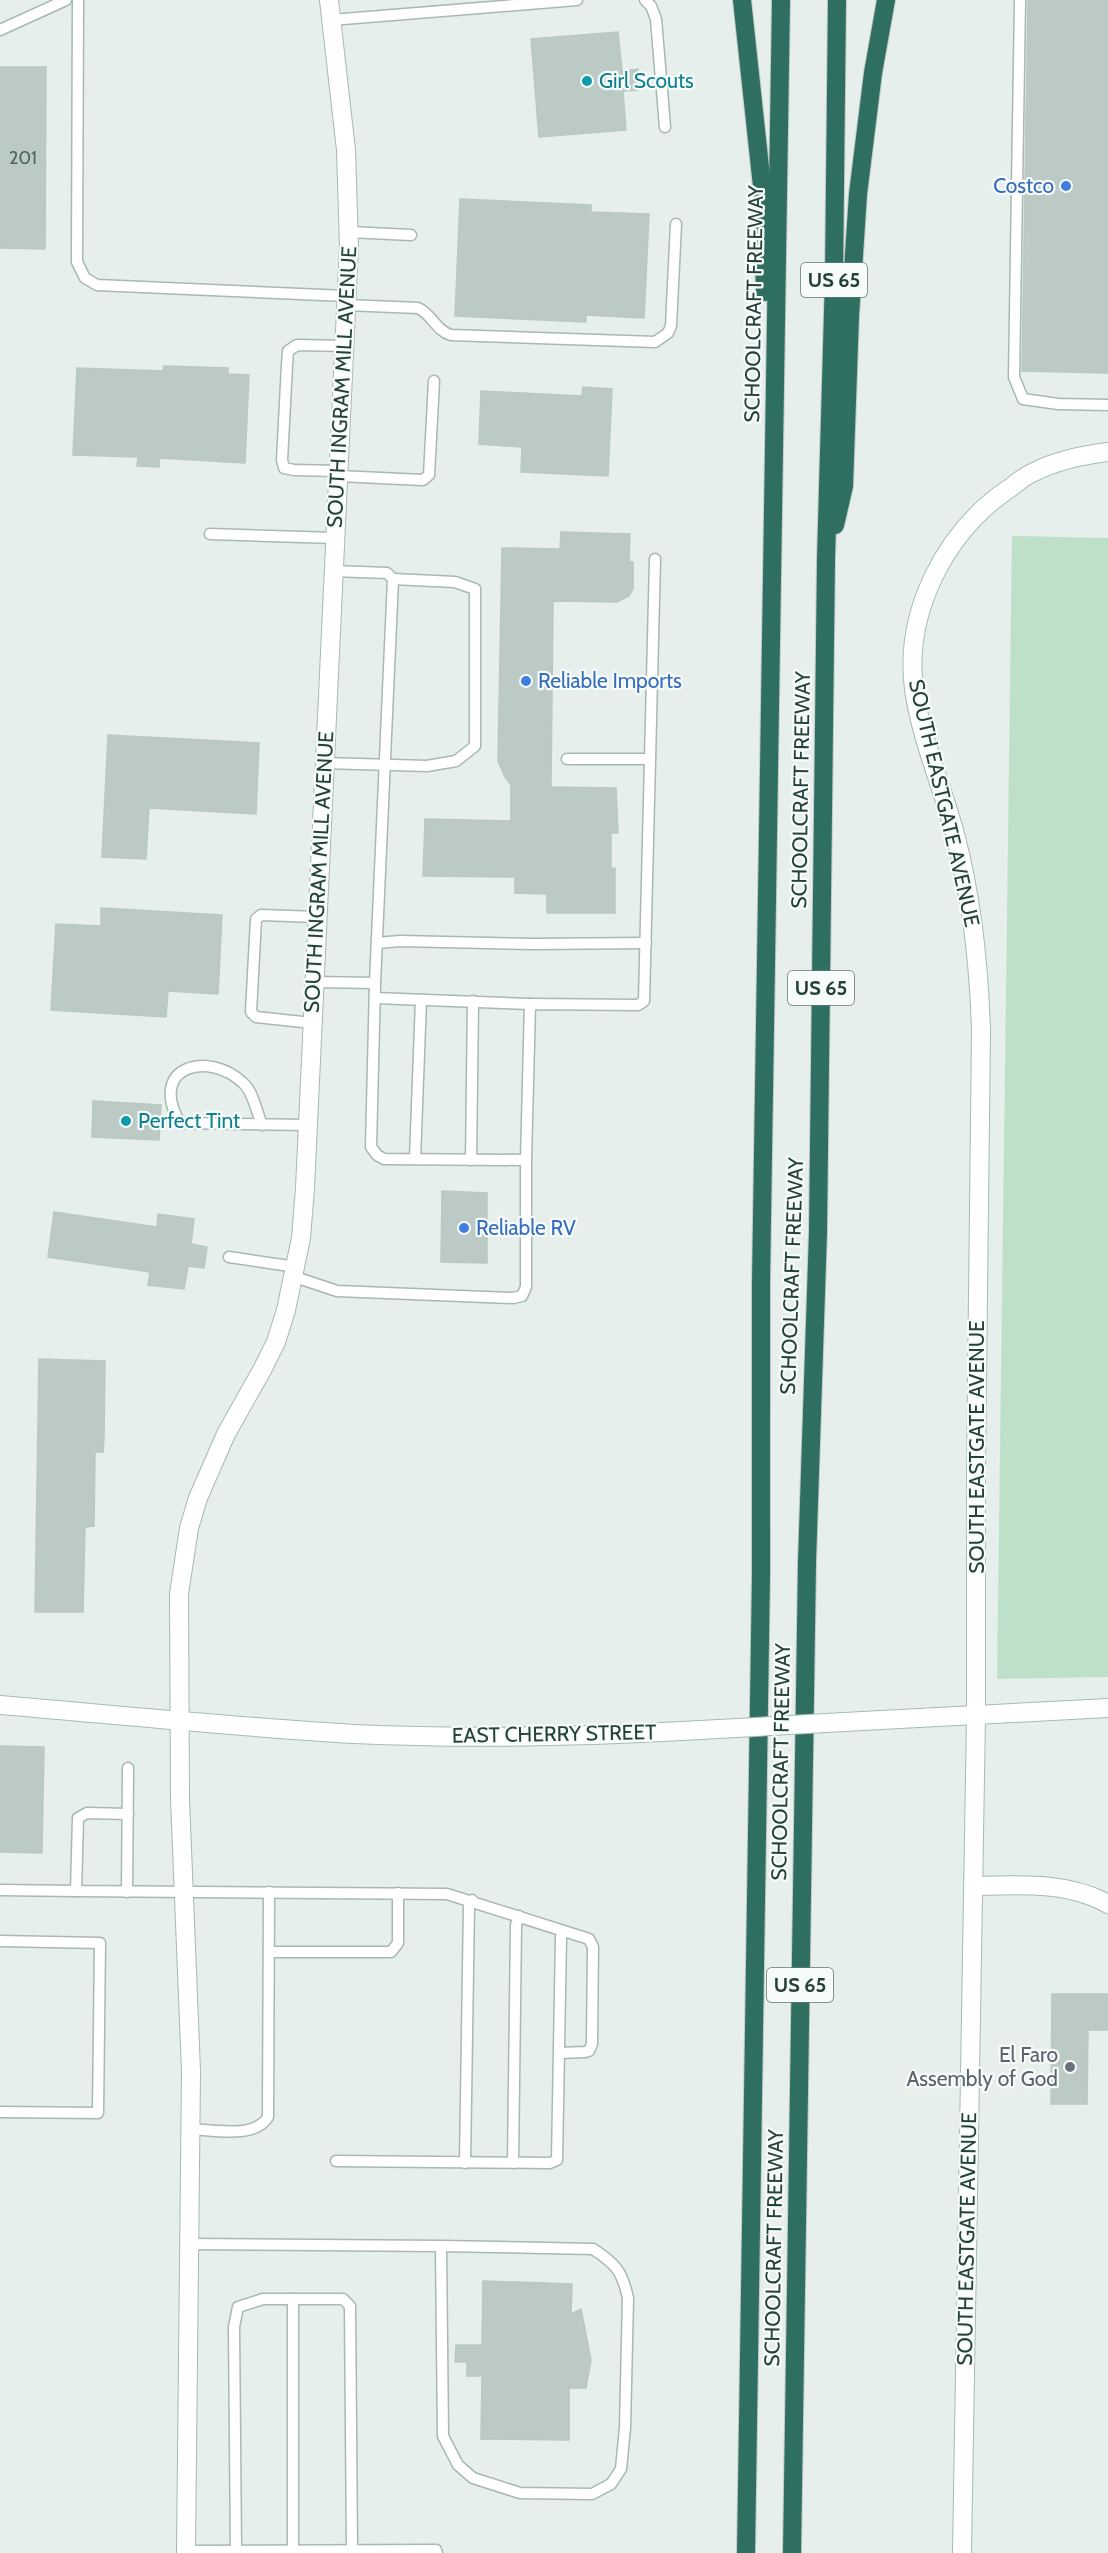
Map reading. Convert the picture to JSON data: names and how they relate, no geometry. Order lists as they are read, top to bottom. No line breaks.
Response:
{"streets":{"highway":["US 65","SCHOOLCRAFT FREEWAY"],"street":["SOUTH INGRAM MILL AVENUE","SOUTH EASTGATE AVENUE","EAST CHERRY STREET"]},"crossings":[["SOUTH INGRAM MILL AVENUE","EAST CHERRY STREET"],["SOUTH EASTGATE AVENUE","EAST CHERRY STREET"]],"places":["Girl Scouts","Costco","Reliable Imports","Perfect Tint","Reliable RV","El Faro Assembly of God"],"house_numbers":["201"]}
